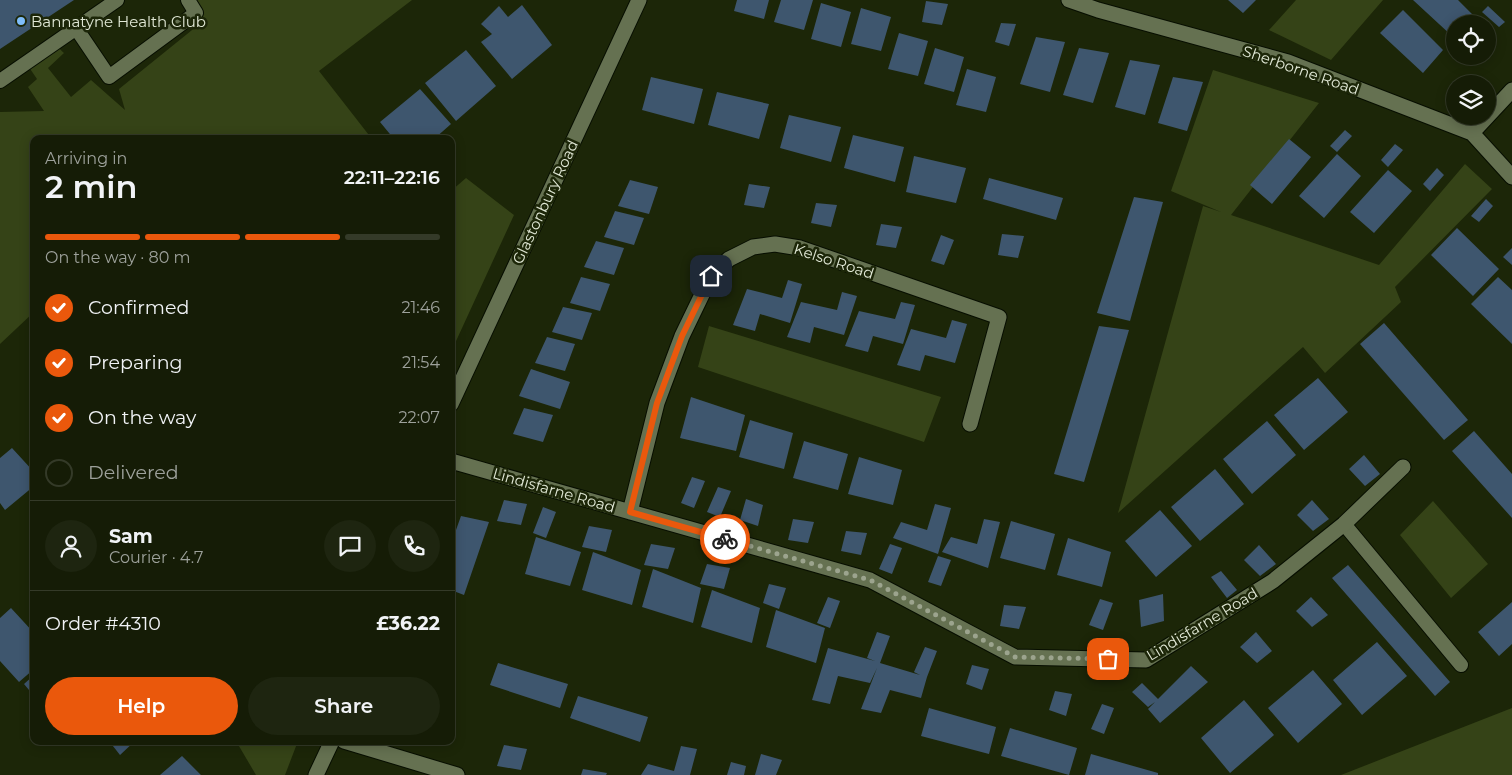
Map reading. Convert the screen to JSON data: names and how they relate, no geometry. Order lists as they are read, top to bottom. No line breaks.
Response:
{"streets":{"street":["Sherborne Road","Glastonbury Road","Kelso Road","Lindisfarne Road"]},"crossings":[["Kelso Road","Lindisfarne Road"]],"places":["Bannatyne Health Club"],"page":{"heading":["2 min","Arriving in","22:11–22:16"],"panel":["Sam","Courier · 4.7","Order #4310","£36.22"],"bar":"On the way · 80 m","list":[["Confirmed","21:46"],["Preparing","21:54"],["On the way","22:07"],"Delivered"],"buttons":["Help","Share"]}}
